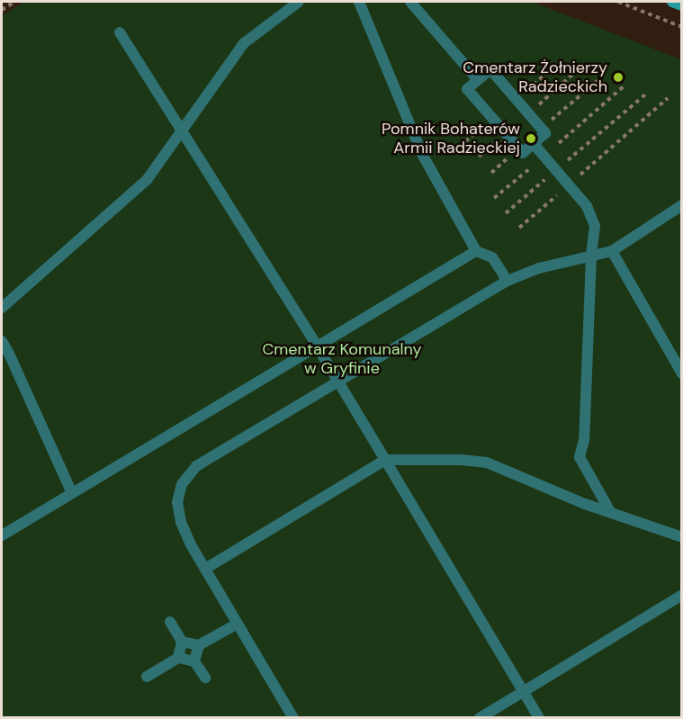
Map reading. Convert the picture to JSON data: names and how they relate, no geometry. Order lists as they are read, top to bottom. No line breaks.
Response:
{"parks":["Cmentarz Komunalny w Gryfinie"],"places":["Cmentarz Żołnierzy Radzieckich","Pomnik Bohaterów Armii Radzieckiej"]}
